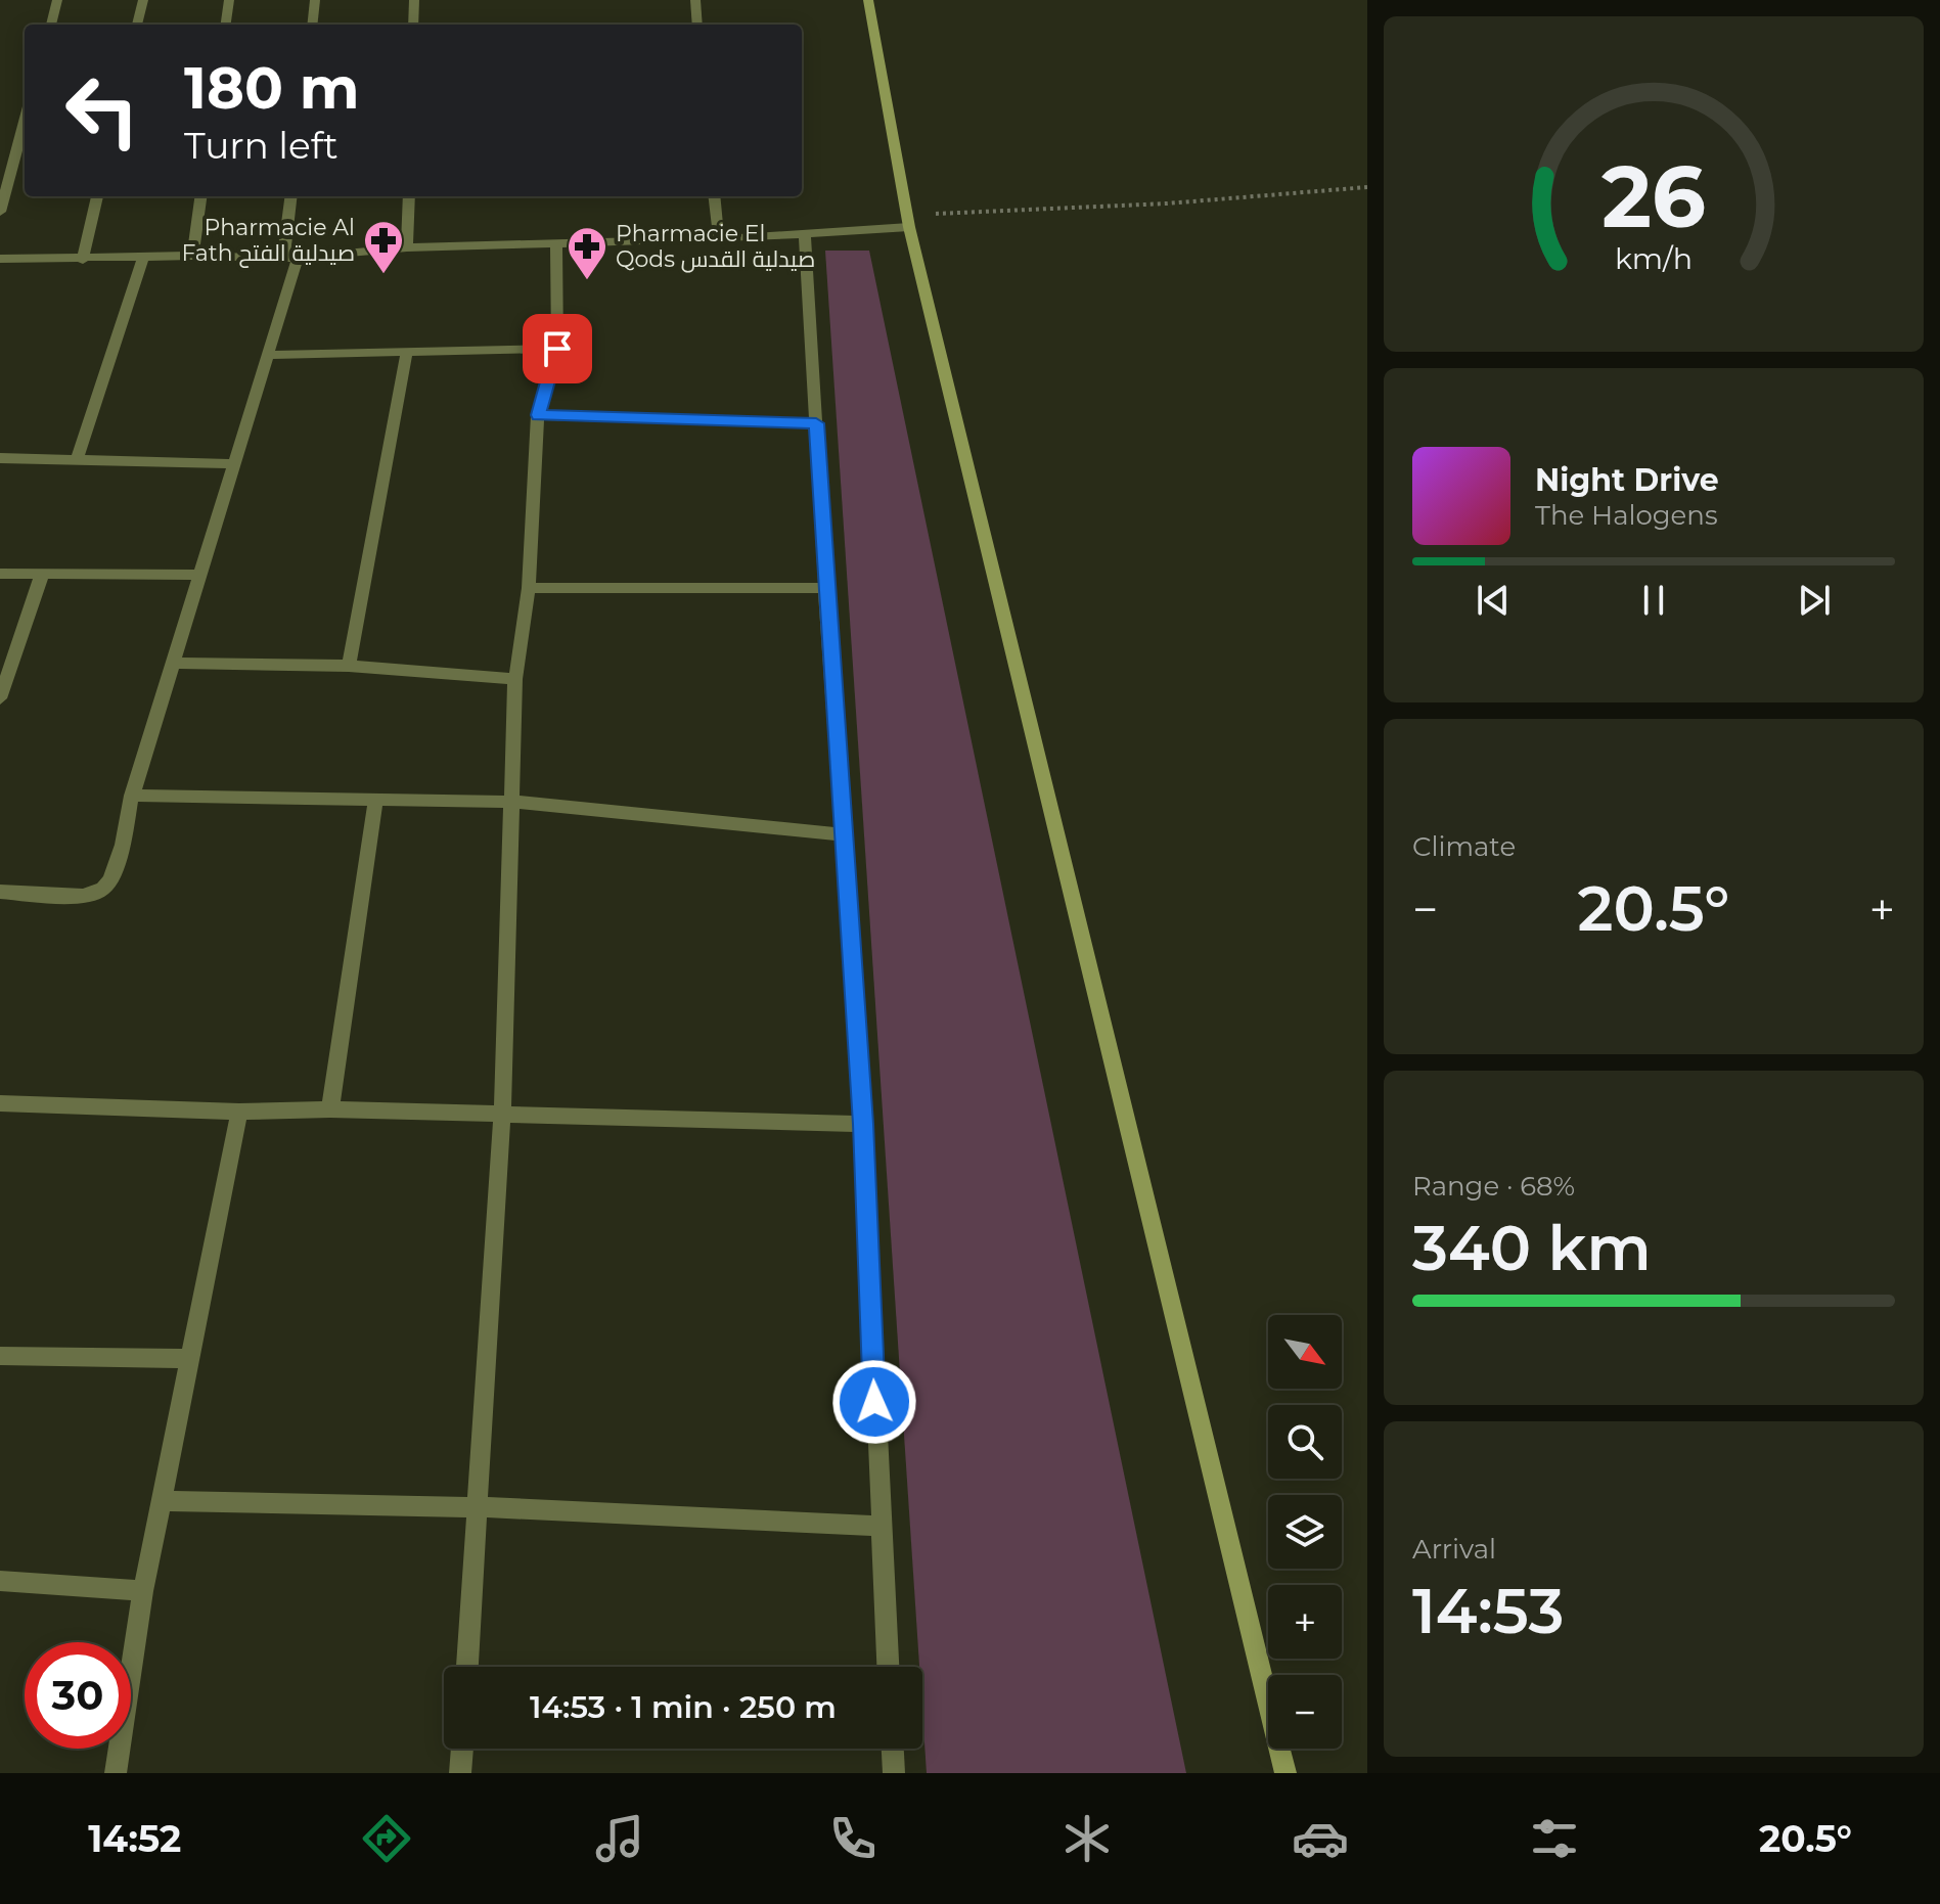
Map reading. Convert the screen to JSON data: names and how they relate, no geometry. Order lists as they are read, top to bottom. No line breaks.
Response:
{"places":{"pharmacy":["Pharmacie Al Fath صيدلية الفتح","Pharmacie El Qods صيدلية القدس"]},"north":"bottom right","page":{"turn":["180 m","Turn left"],"song":["Night Drive","The Halogens"],"tile":["Climate",["Range · 68%","340 km"],["Arrival","14:53"]],"heat":["−","20.5°","+"],"map_buttons":["+","−"],"limit":"30","trip":"14:53 · 1 min · 250 m","tabs":["14:52","20.5°"],"gauge":["26","km/h"]}}
